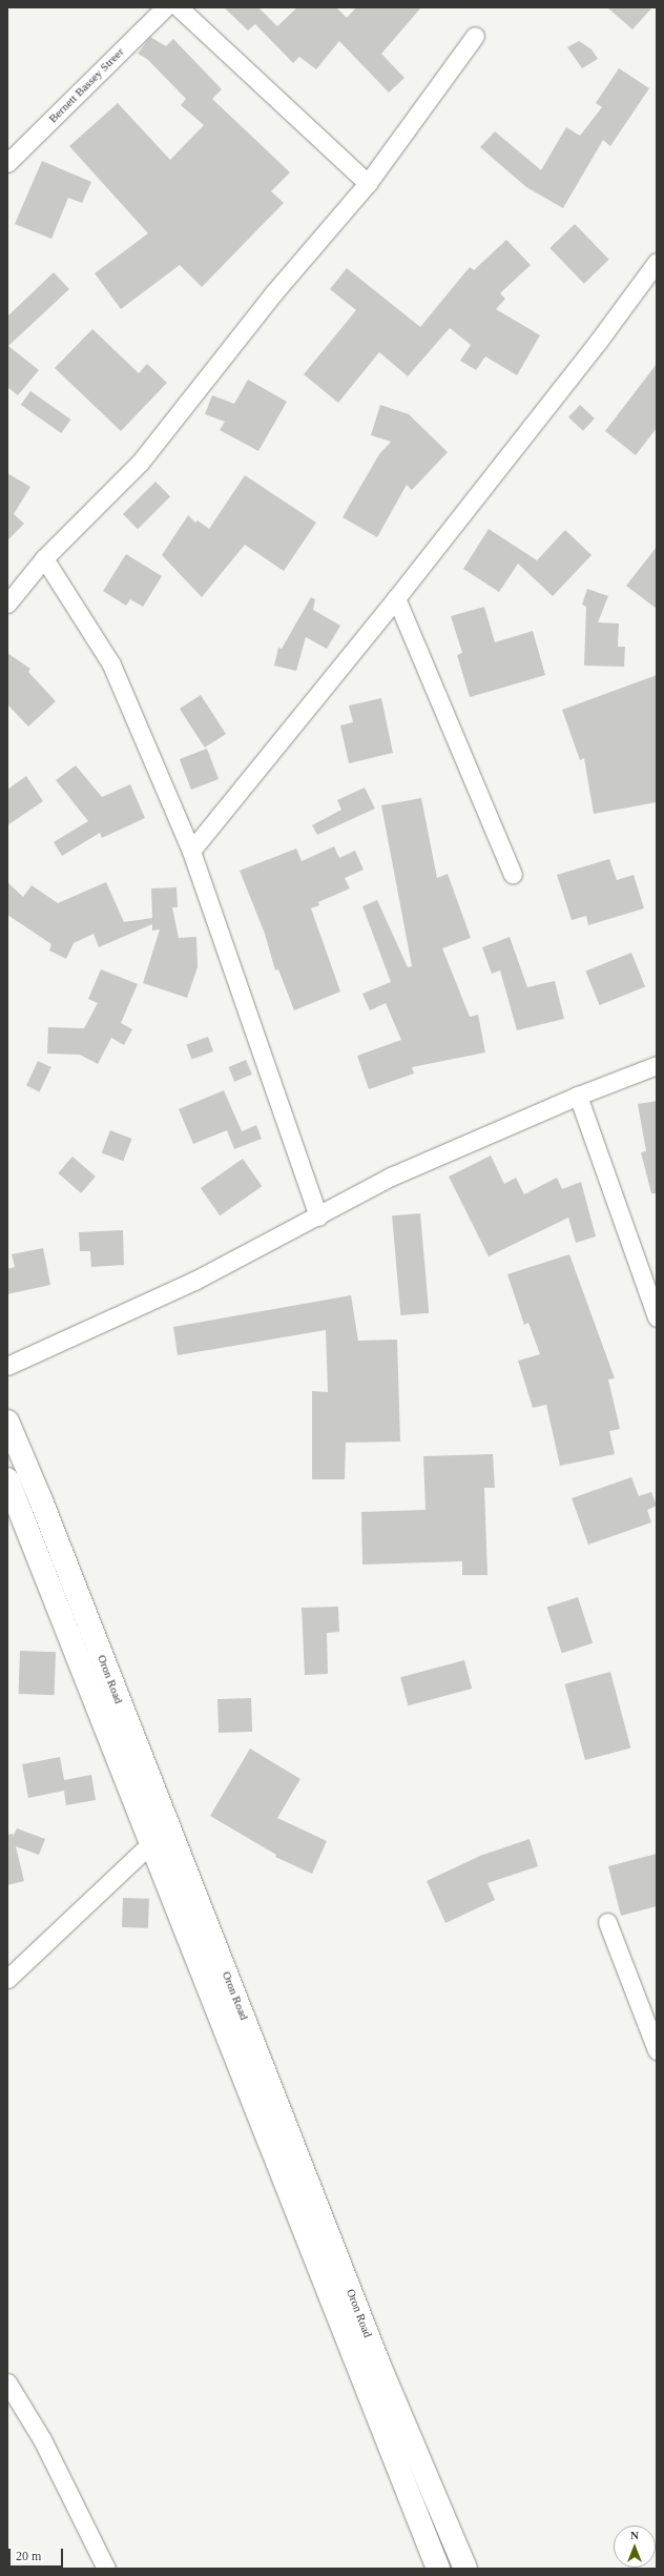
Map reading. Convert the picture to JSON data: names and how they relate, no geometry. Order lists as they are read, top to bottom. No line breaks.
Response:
{"streets":{"highway":["Oron Road"],"street":["Bernett Bassey Streer"]},"scale_bar":"20 m","north":"top"}
